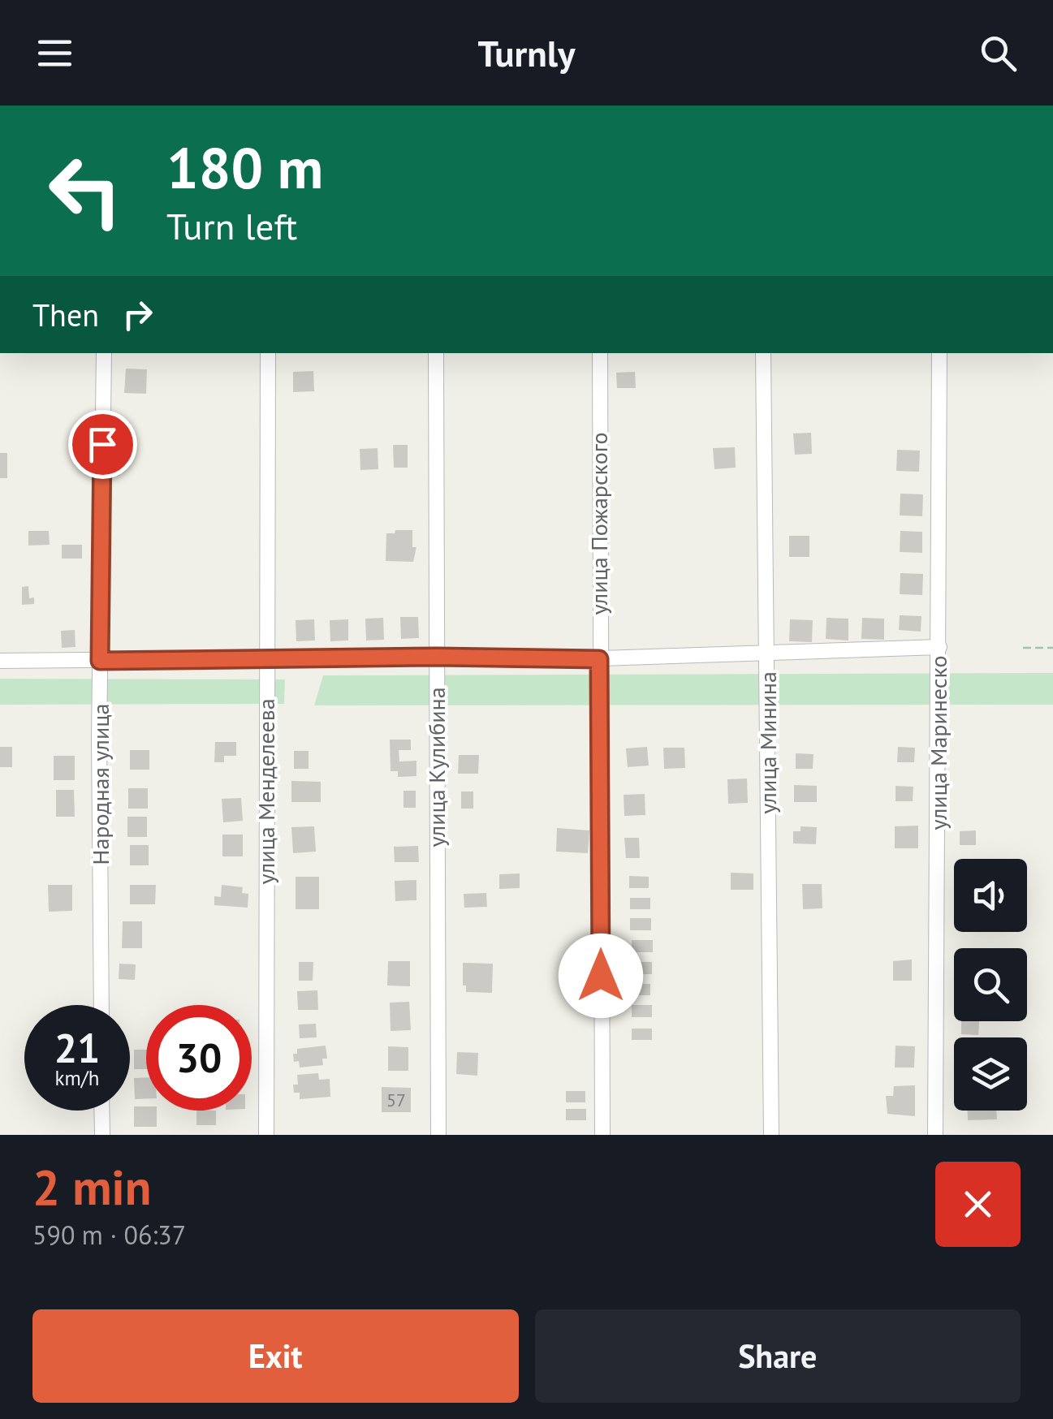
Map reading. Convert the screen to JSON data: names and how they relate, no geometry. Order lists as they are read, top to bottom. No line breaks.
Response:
{"streets":{"street":["улица Пожарского","улица Минина","улица Маринеско","улица Кулибина","Народная улица","улица Менделеева"]},"house_numbers":["57"],"page":{"header":"Turnly","turn":["180 m","Turn left"],"then":"Then","speed":"21 km/h","limit":"30","heading":["2 min","590 m · 06:37"],"buttons":["Exit","Share"]}}
